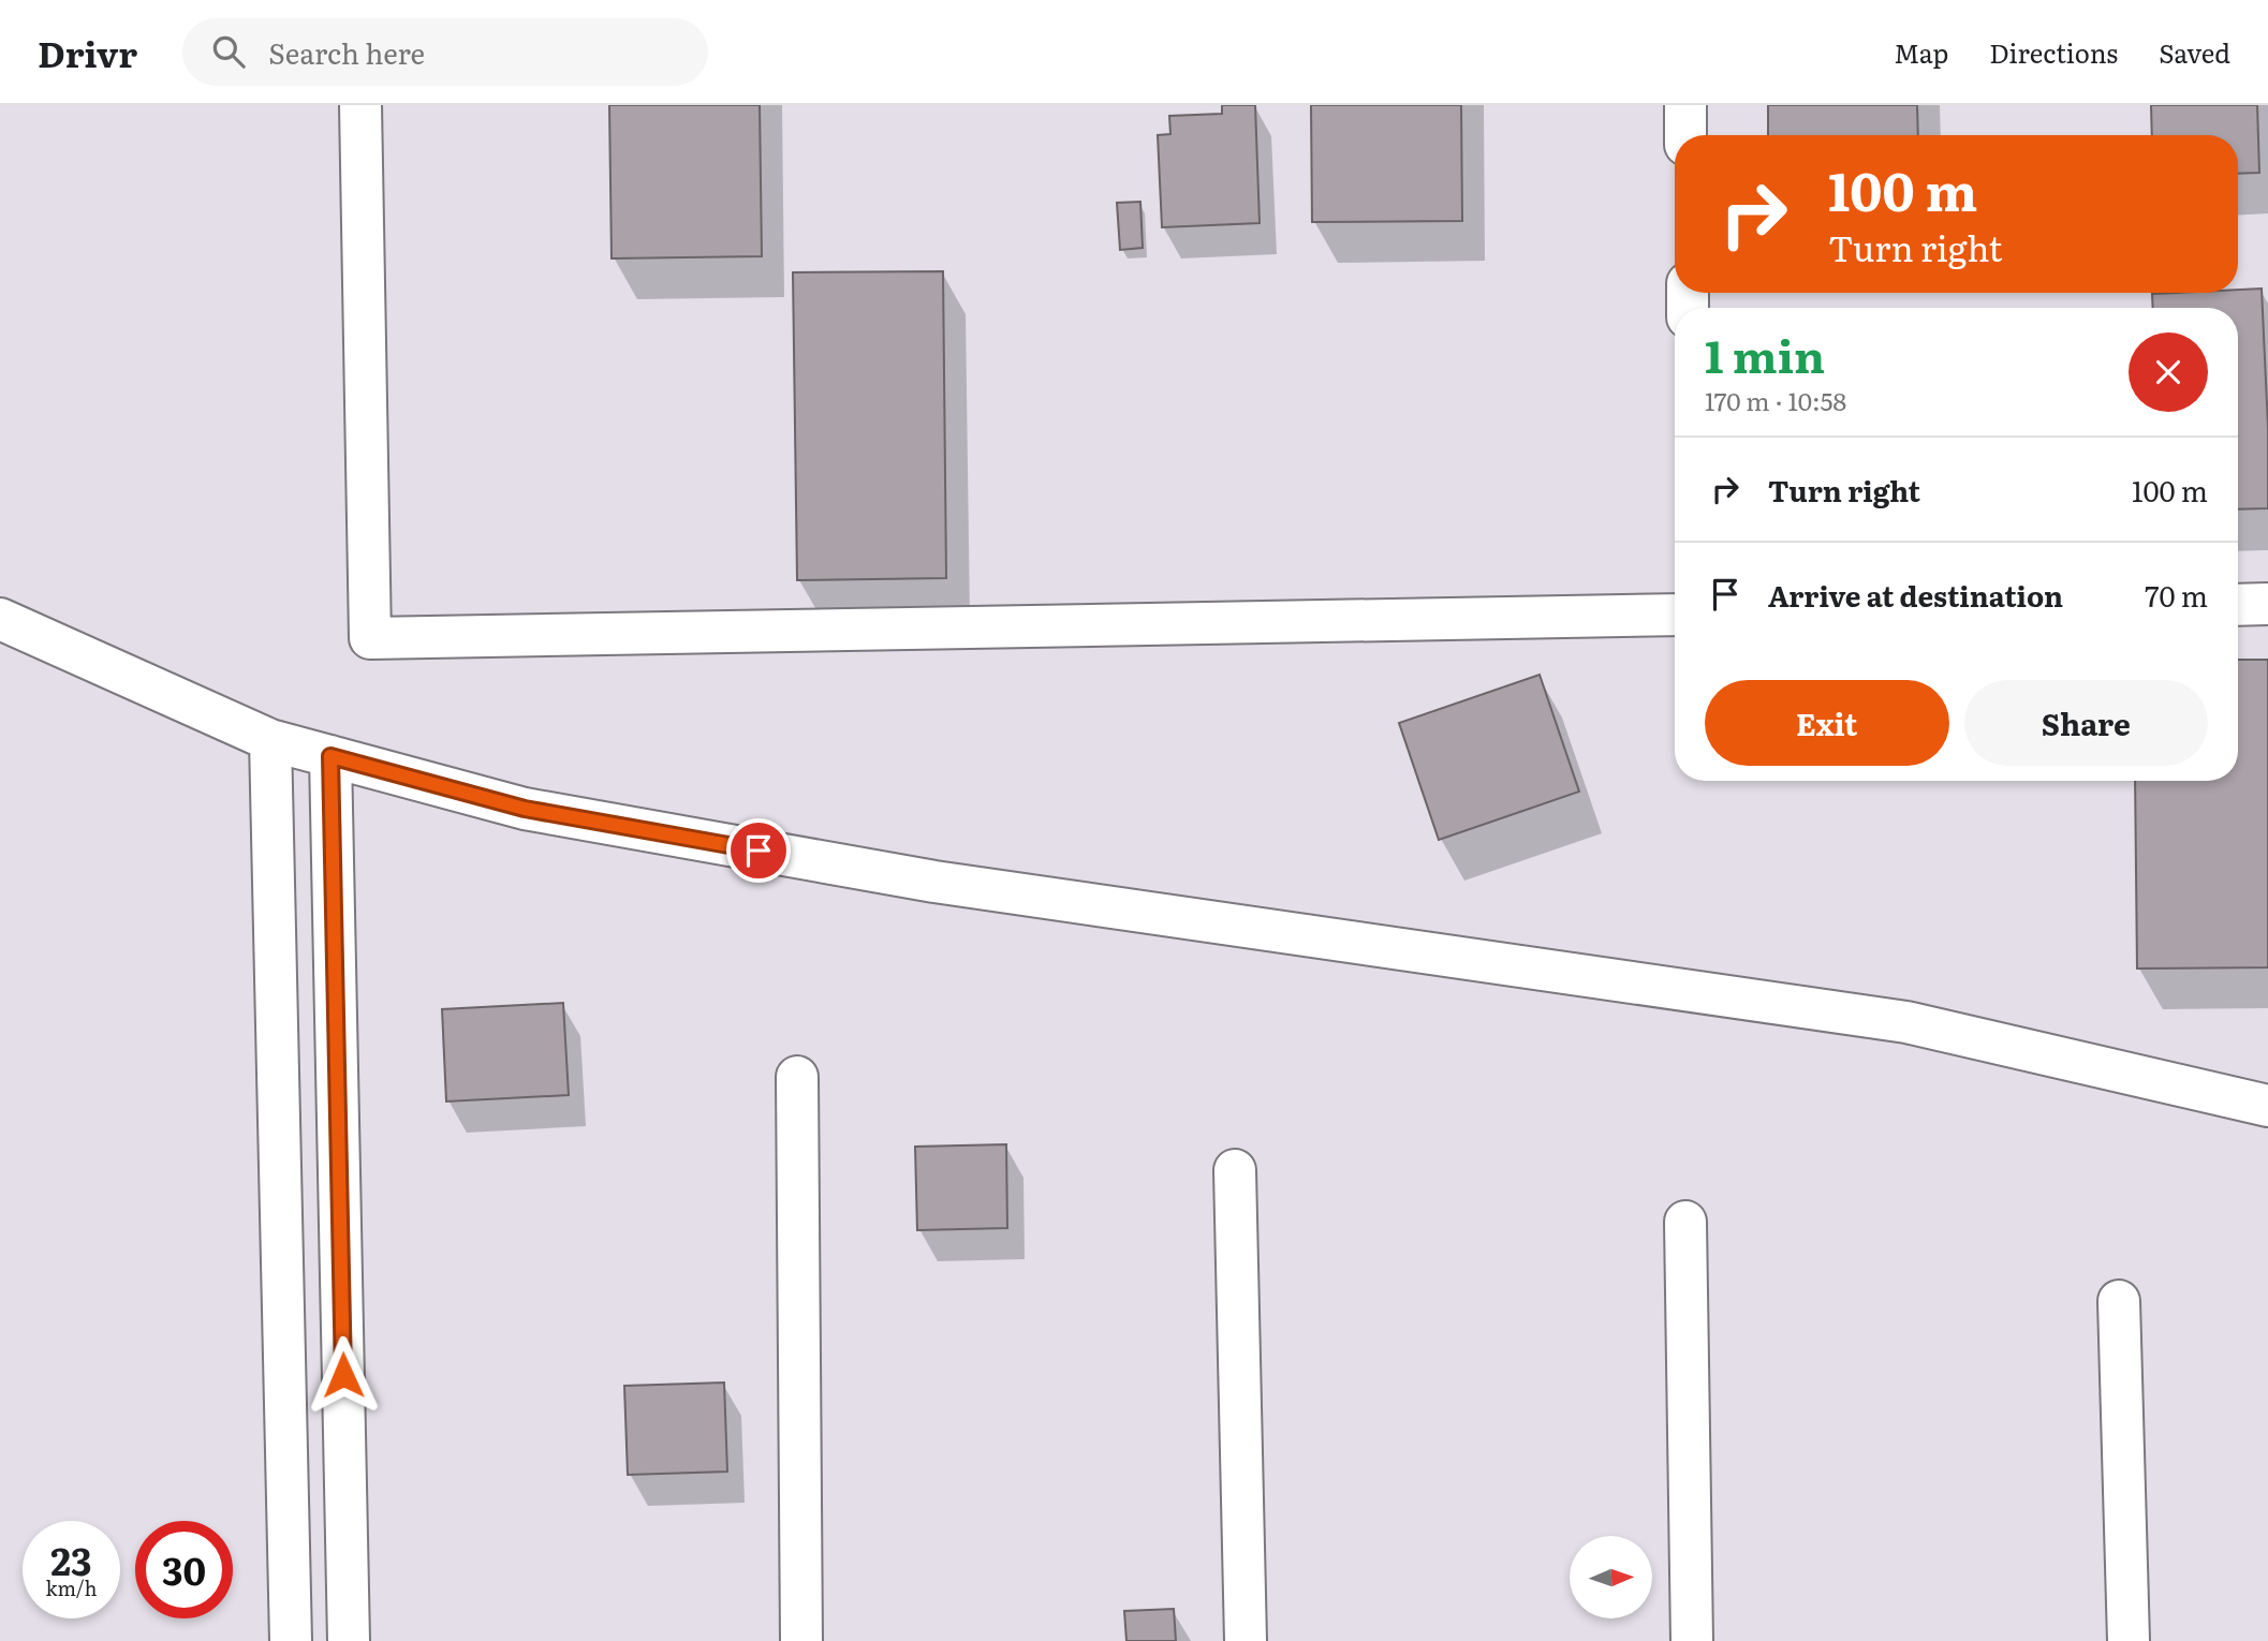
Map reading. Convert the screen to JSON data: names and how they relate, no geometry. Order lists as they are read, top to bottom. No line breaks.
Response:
{"north":"right","page":{"header":"Drivr","search":"Search here","nav":["Map","Directions","Saved"],"turn":["100 m","Turn right"],"heading":["1 min","170 m · 10:58"],"list":[{"name":"Turn right","value":"100 m"},{"name":"Arrive at destination","value":"70 m"}],"buttons":["Exit","Share"],"speed":"23 km/h","limit":"30"}}
